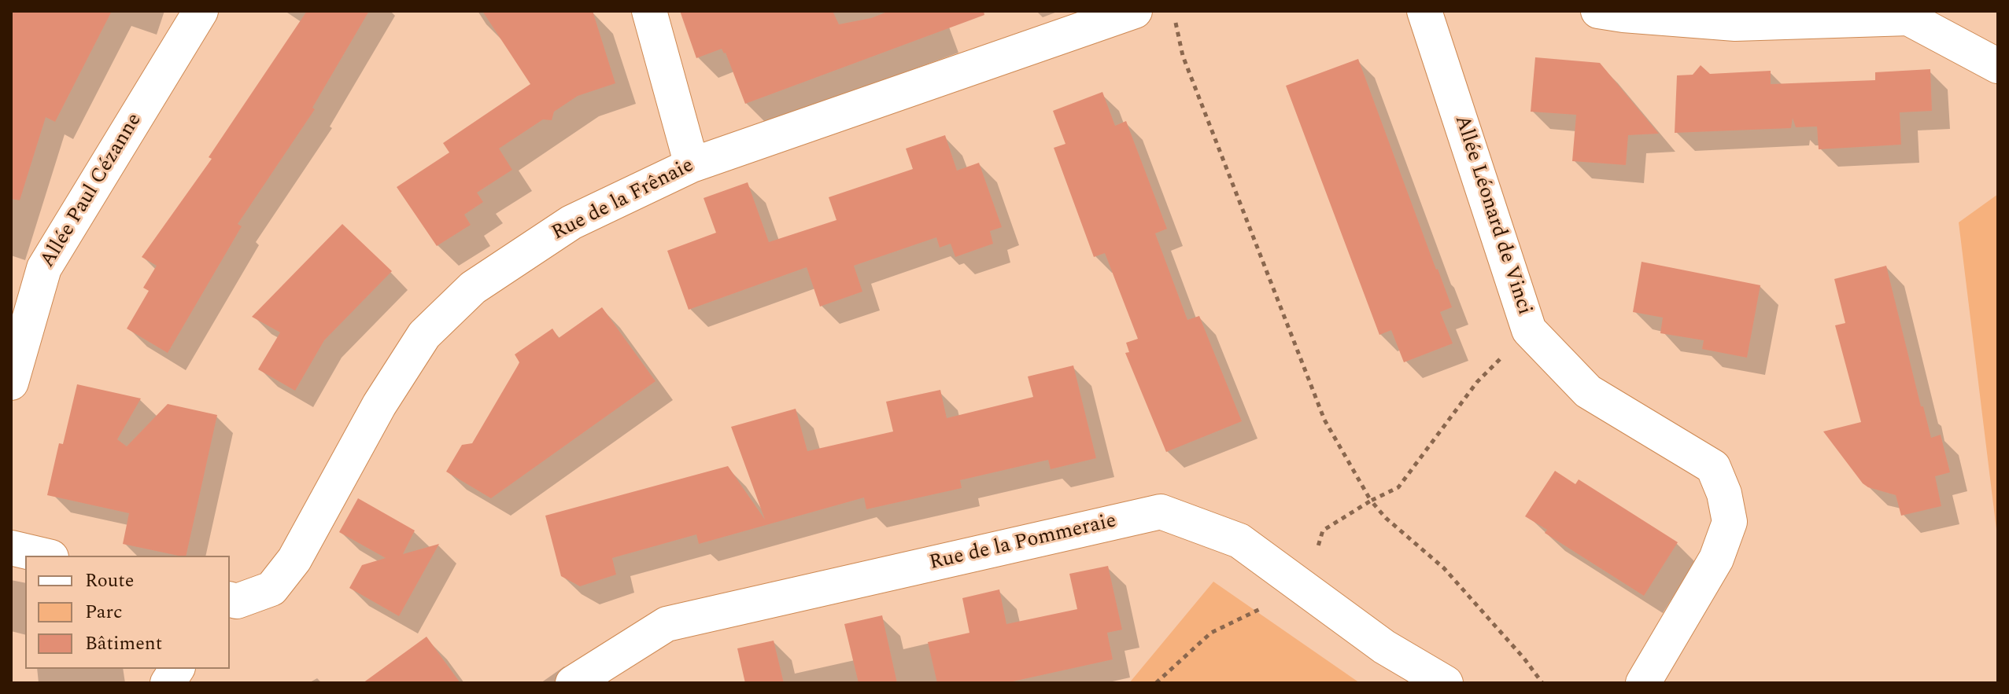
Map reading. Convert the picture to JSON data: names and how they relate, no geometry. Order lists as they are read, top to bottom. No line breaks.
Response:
{"streets":{"street":["Allée Paul Cézanne","Rue de la Frênaie","Allée Léonard de Vinci","Rue de la Pommeraie"]},"legend":["Route","Parc","Bâtiment"]}
